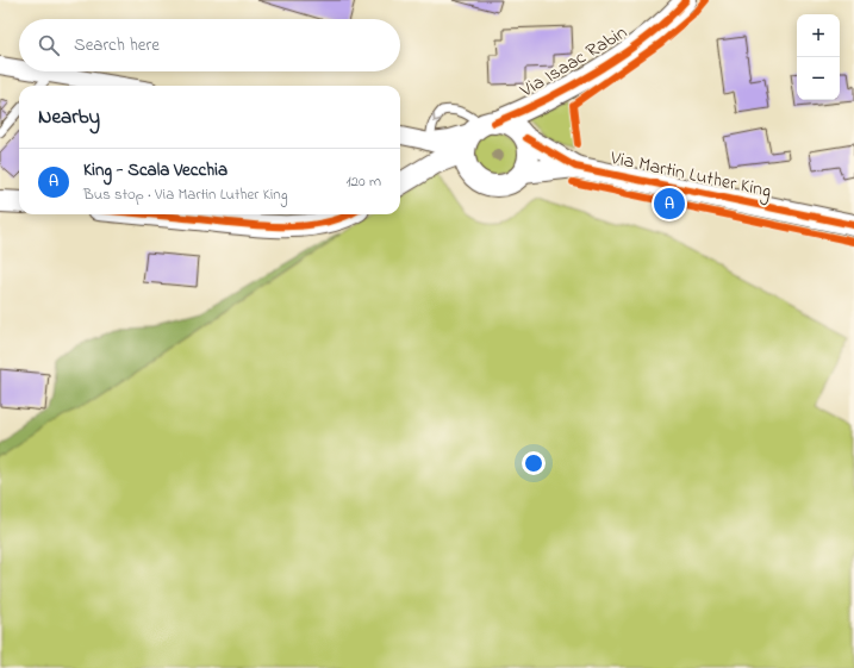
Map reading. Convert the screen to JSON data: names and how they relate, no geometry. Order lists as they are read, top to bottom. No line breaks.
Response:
{"streets":{"street":["Via Isaac Rabin","Via Martin Luther King"]},"crossings":[["Via Isaac Rabin","Via Martin Luther King"]],"page":{"map_buttons":["+","−"],"search":"Search here","heading":"Nearby","list":[{"mark":"A","name":"King - Scala Vecchia","note":"Bus stop · Via Martin Luther King","value":"120 m"}],"pins":"A"}}
